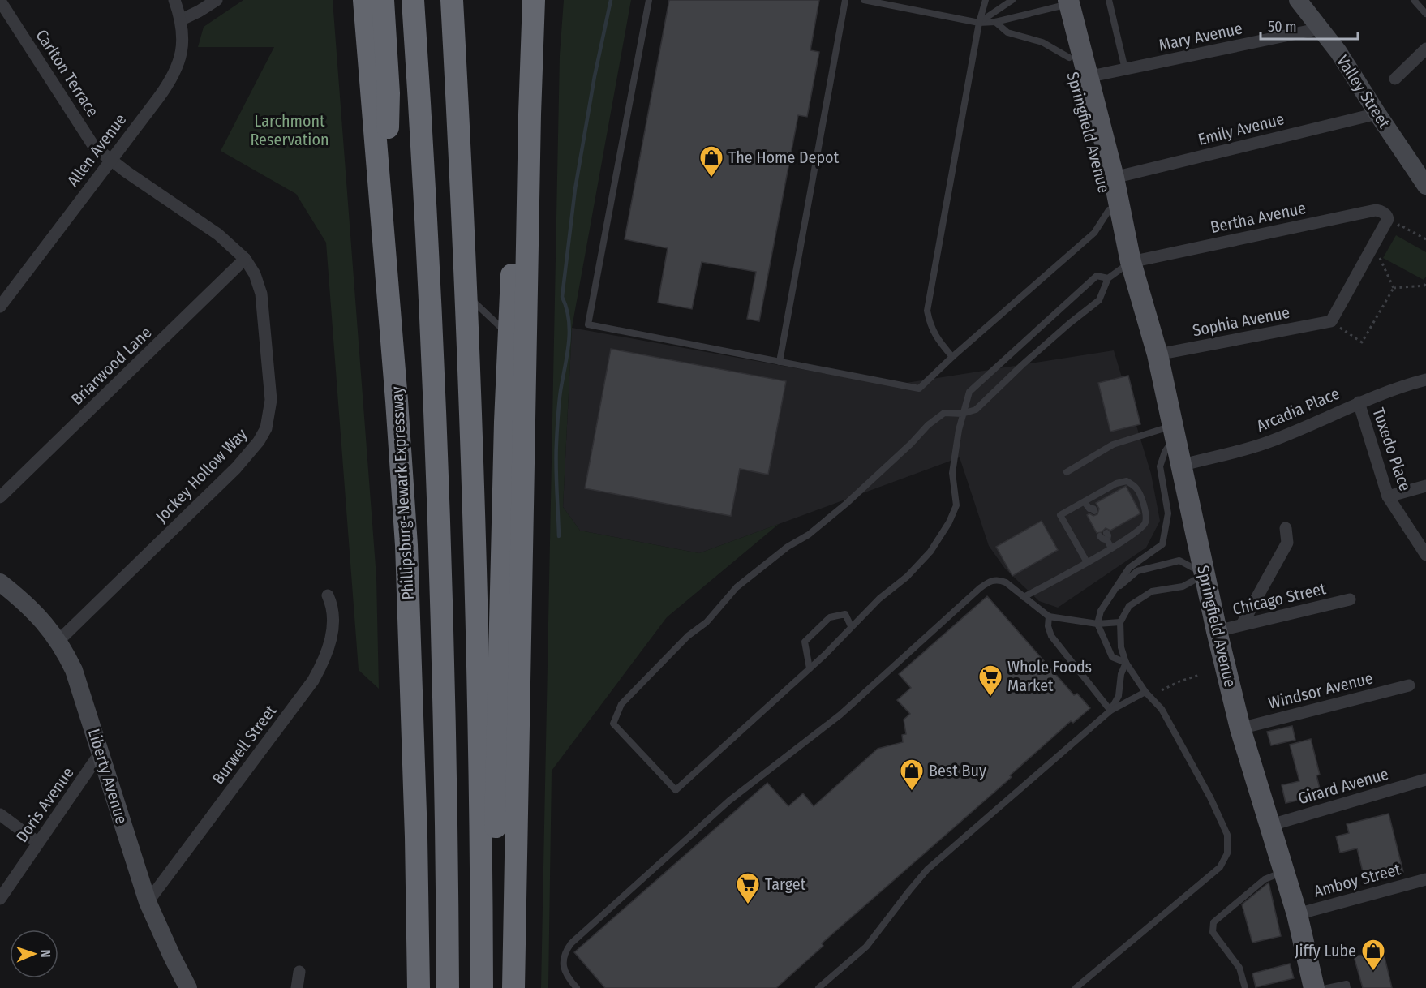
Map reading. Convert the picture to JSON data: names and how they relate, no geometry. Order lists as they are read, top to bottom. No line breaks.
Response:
{"streets":{"highway":["Phillipsburg-Newark Expressway"],"main road":["Springfield Avenue"],"street":["Mary Avenue","Carlton Terrace","Valley Street","Emily Avenue","Allen Avenue","Bertha Avenue","Sophia Avenue","Briarwood Lane","Arcadia Place","Tuxedo Place","Jockey Hollow Way","Chicago Street","Windsor Avenue","Burwell Street","Liberty Avenue","Girard Avenue","Doris Avenue","Amboy Street"]},"crossings":[["Mary Avenue","Valley Street"],["Mary Avenue","Springfield Avenue"],["Carlton Terrace","Allen Avenue"],["Carlton Terrace","Jockey Hollow Way"],["Valley Street","Emily Avenue"],["Emily Avenue","Springfield Avenue"],["Springfield Avenue","Bertha Avenue"],["Springfield Avenue","Sophia Avenue"],["Springfield Avenue","Arcadia Place"],["Springfield Avenue","Chicago Street"],["Springfield Avenue","Windsor Avenue"],["Springfield Avenue","Girard Avenue"],["Springfield Avenue","Amboy Street"],["Allen Avenue","Jockey Hollow Way"],["Bertha Avenue","Sophia Avenue"],["Briarwood Lane","Jockey Hollow Way"],["Arcadia Place","Tuxedo Place"],["Jockey Hollow Way","Liberty Avenue"],["Burwell Street","Liberty Avenue"],["Liberty Avenue","Doris Avenue"]],"parks":["Larchmont Reservation"],"places":{"shop":["The Home Depot","Best Buy","Jiffy Lube"],"supermarket":["Whole Foods Market","Target"]},"scale_bar":"50 m","north":"right"}
